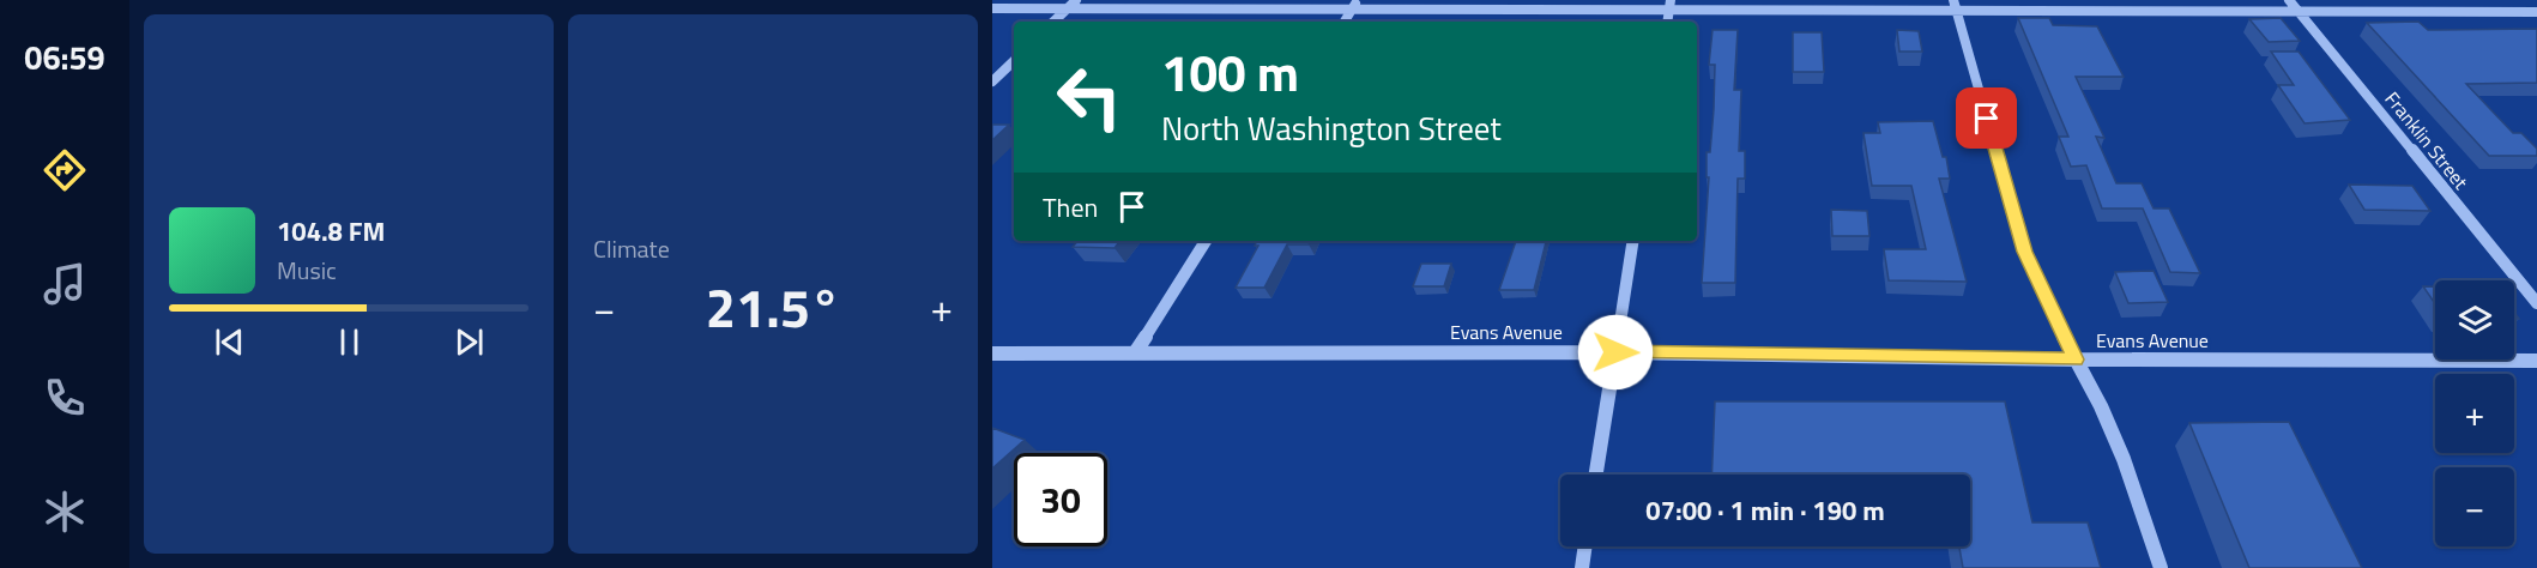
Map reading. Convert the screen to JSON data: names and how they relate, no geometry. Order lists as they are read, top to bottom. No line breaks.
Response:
{"streets":{"street":["Franklin Street","Evans Avenue"]},"page":{"tabs":"06:59","tile":"Climate","turn":["100 m","North Washington Street"],"then":"Then","song":["104.8 FM","Music"],"heat":["−","21.5°","+"],"map_buttons":["+","−"],"limit":"30","trip":"07:00 · 1 min · 190 m"}}
